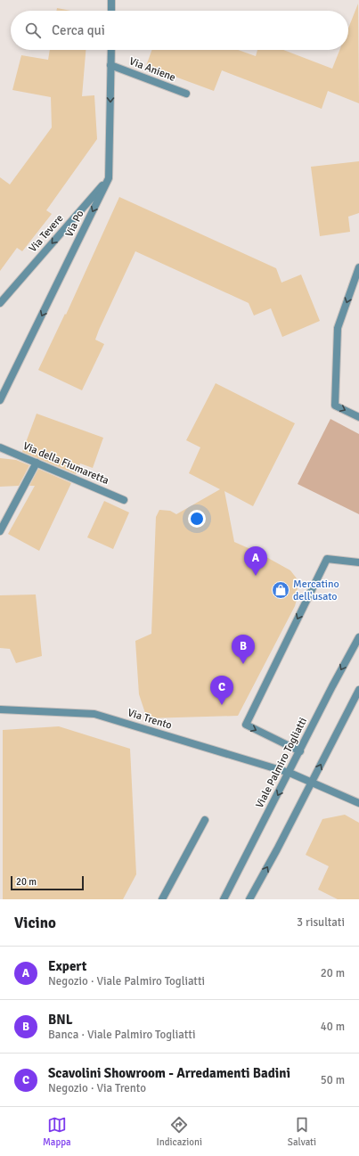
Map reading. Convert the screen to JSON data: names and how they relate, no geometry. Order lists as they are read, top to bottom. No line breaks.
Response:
{"streets":{"street":["Via Aniene","Via Po","Via Tevere","Via della Fiumaretta","Via Trento","Viale Palmiro Togliatti"]},"crossings":[["Via Aniene","Via Po"],["Via Po","Via Tevere"],["Via Trento","Viale Palmiro Togliatti"]],"one_way":["Via Po","Via Tevere"],"places":{"shop":["Mercatino dell'usato"]},"scale_bar":"20 m","page":{"search":"Cerca qui","pins":["A","B","C"],"scale":"20 m","heading":["Vicino","3 risultati"],"list":[{"mark":"A","name":"Expert","note":"Negozio · Viale Palmiro Togliatti","value":"20 m"},{"mark":"B","name":"BNL","note":"Banca · Viale Palmiro Togliatti","value":"40 m"},{"mark":"C","name":"Scavolini Showroom - Arredamenti Badini","note":"Negozio · Via Trento","value":"50 m"}],"nav":["Mappa","Indicazioni","Salvati"]}}
